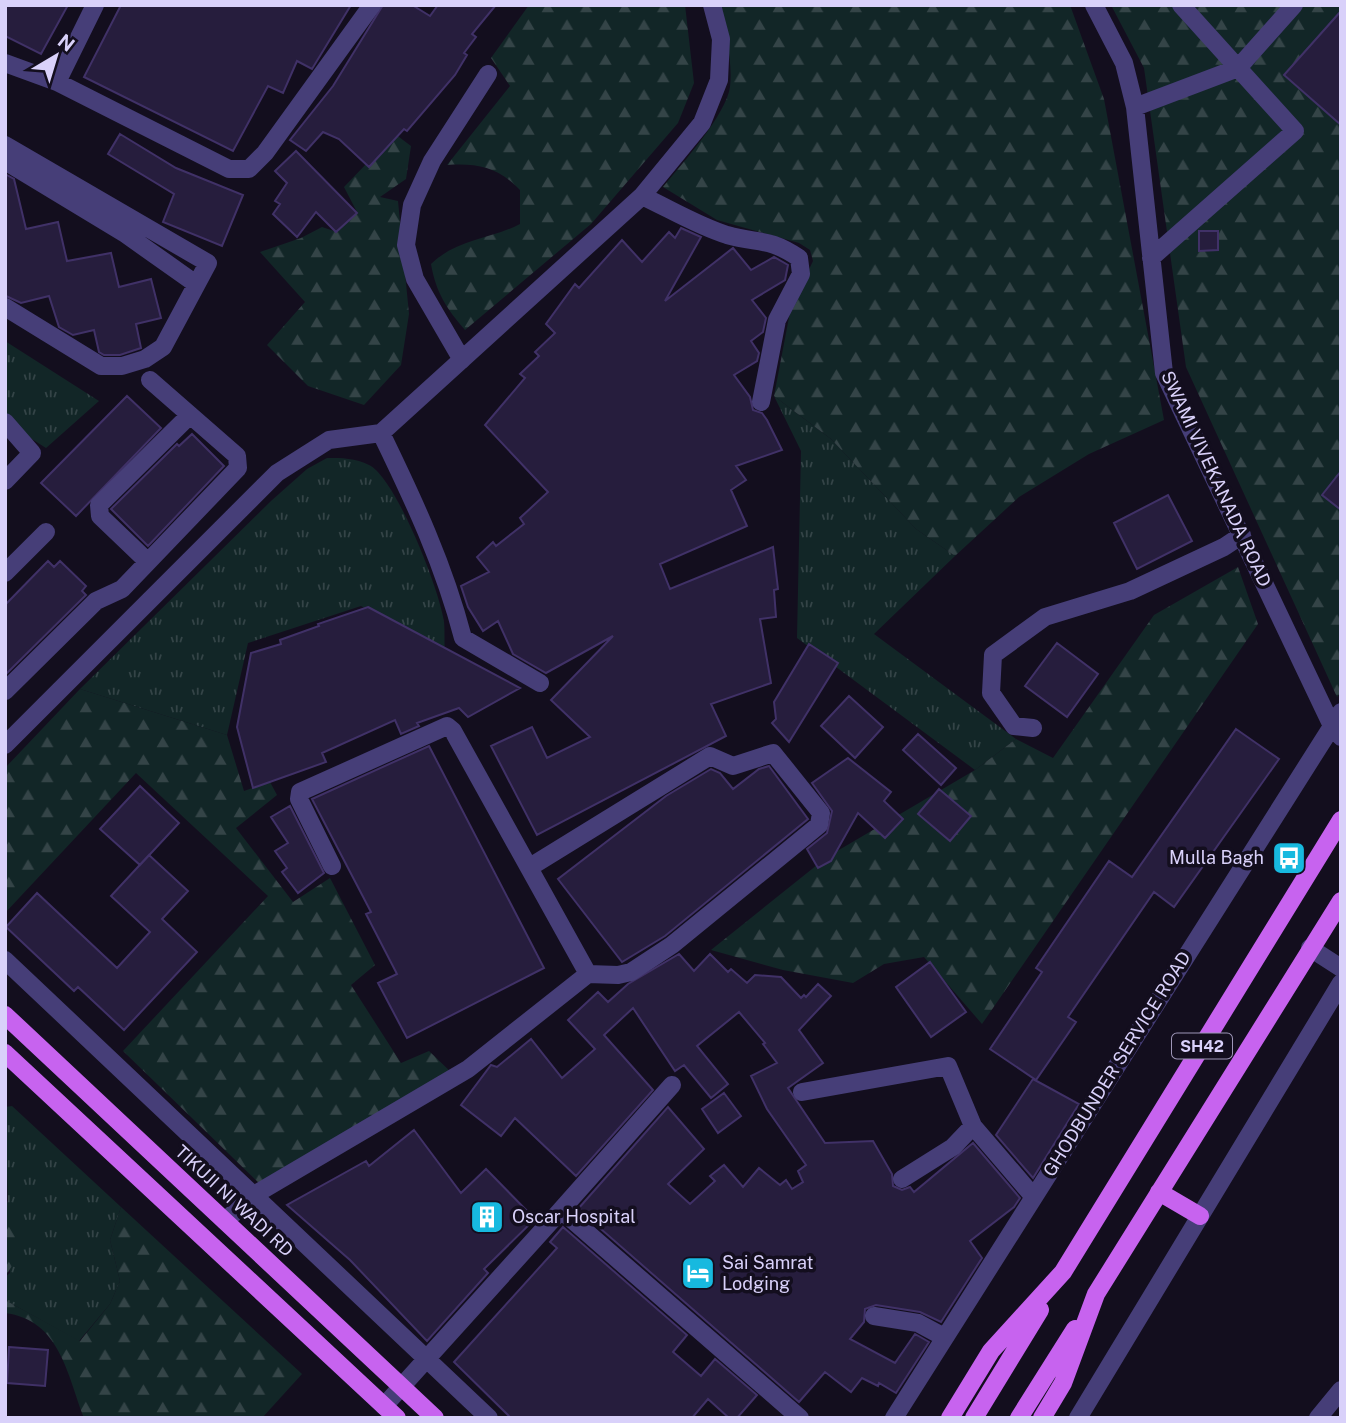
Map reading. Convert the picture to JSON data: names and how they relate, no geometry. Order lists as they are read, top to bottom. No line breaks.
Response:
{"streets":{"main road":["SH42","TIKUJI NI WADI RD"],"street":["SWAMI VIVEKANADA ROAD","GHODBUNDER SERVICE ROAD"]},"crossings":[["SWAMI VIVEKANADA ROAD","GHODBUNDER SERVICE ROAD"]],"places":{"bus stop":["Mulla Bagh"],"building":["Oscar Hospital"],"hotel":["Sai Samrat Lodging"]},"north":"top right"}
